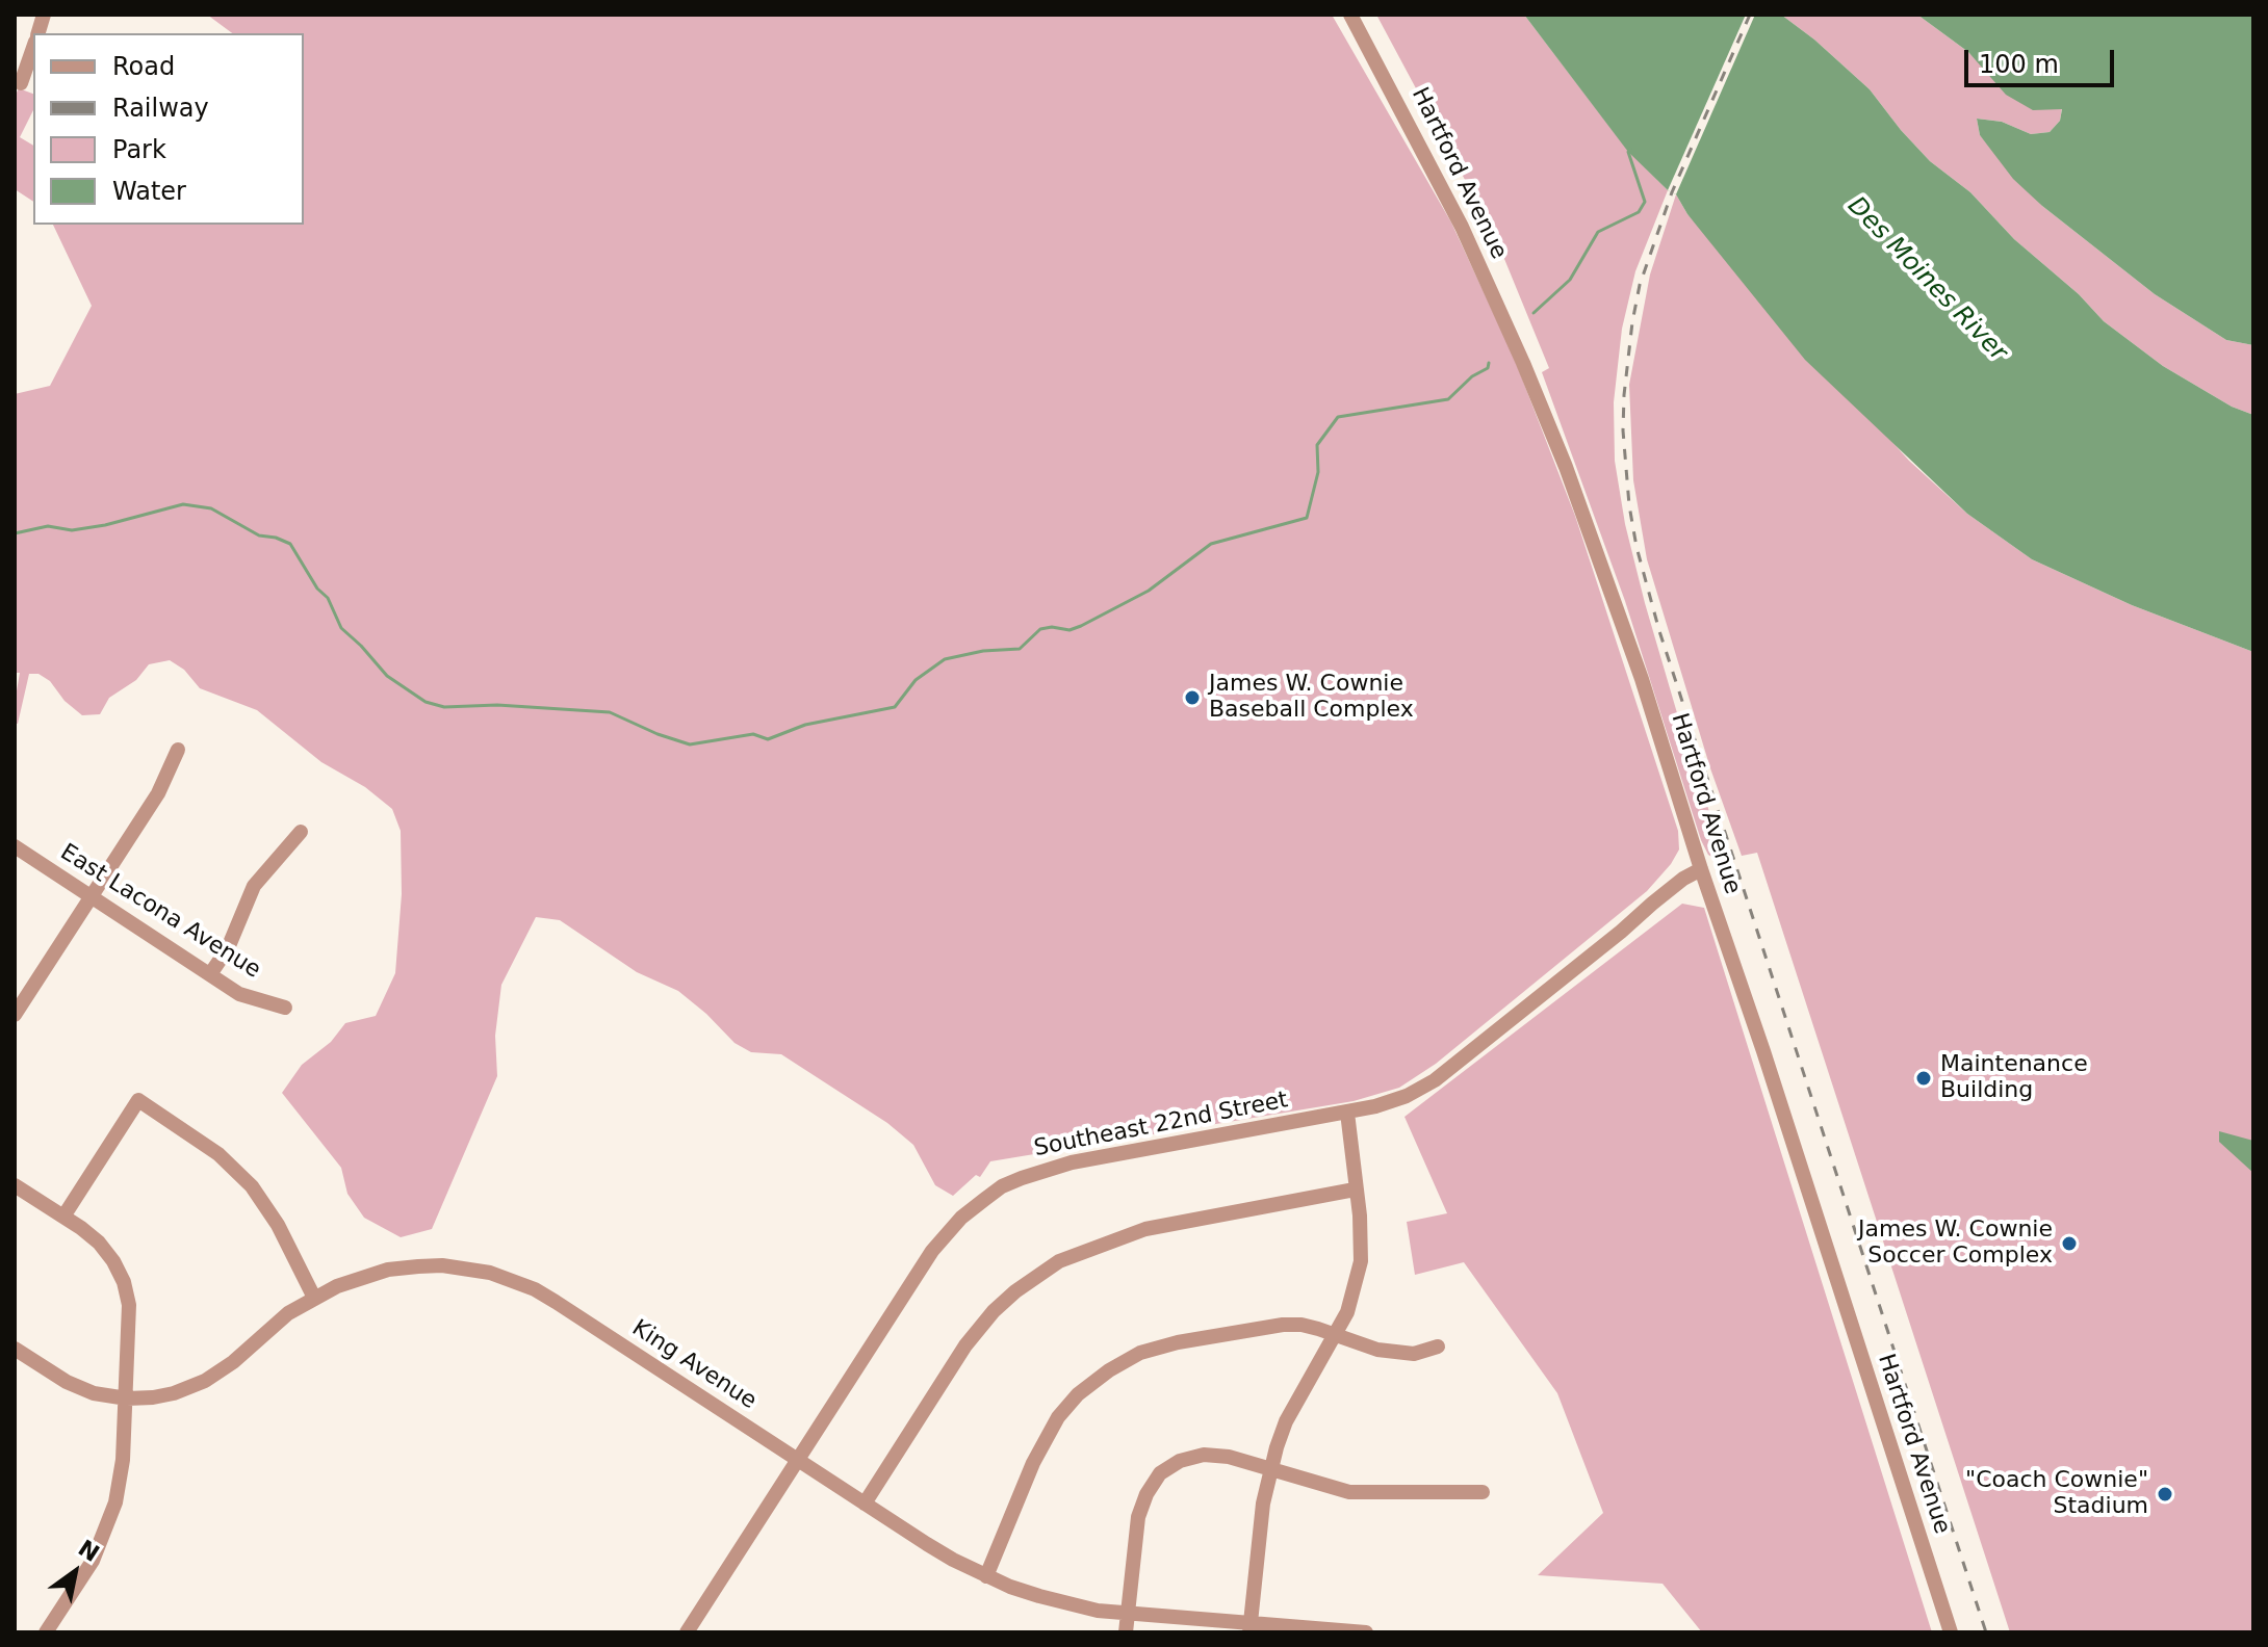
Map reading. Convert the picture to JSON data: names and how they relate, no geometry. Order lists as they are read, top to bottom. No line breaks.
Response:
{"streets":{"street":["Hartford Avenue","East Lacona Avenue","Southeast 22nd Street","King Avenue"]},"crossings":[["Hartford Avenue","Southeast 22nd Street"],["Southeast 22nd Street","King Avenue"]],"water":["Des Moines River"],"places":["James W. Cownie Baseball Complex","Maintenance Building","James W. Cownie Soccer Complex","\"Coach Cownie\" Stadium"],"legend":["Road","Railway","Park","Water"],"scale_bar":"100 m","north":"top right"}
